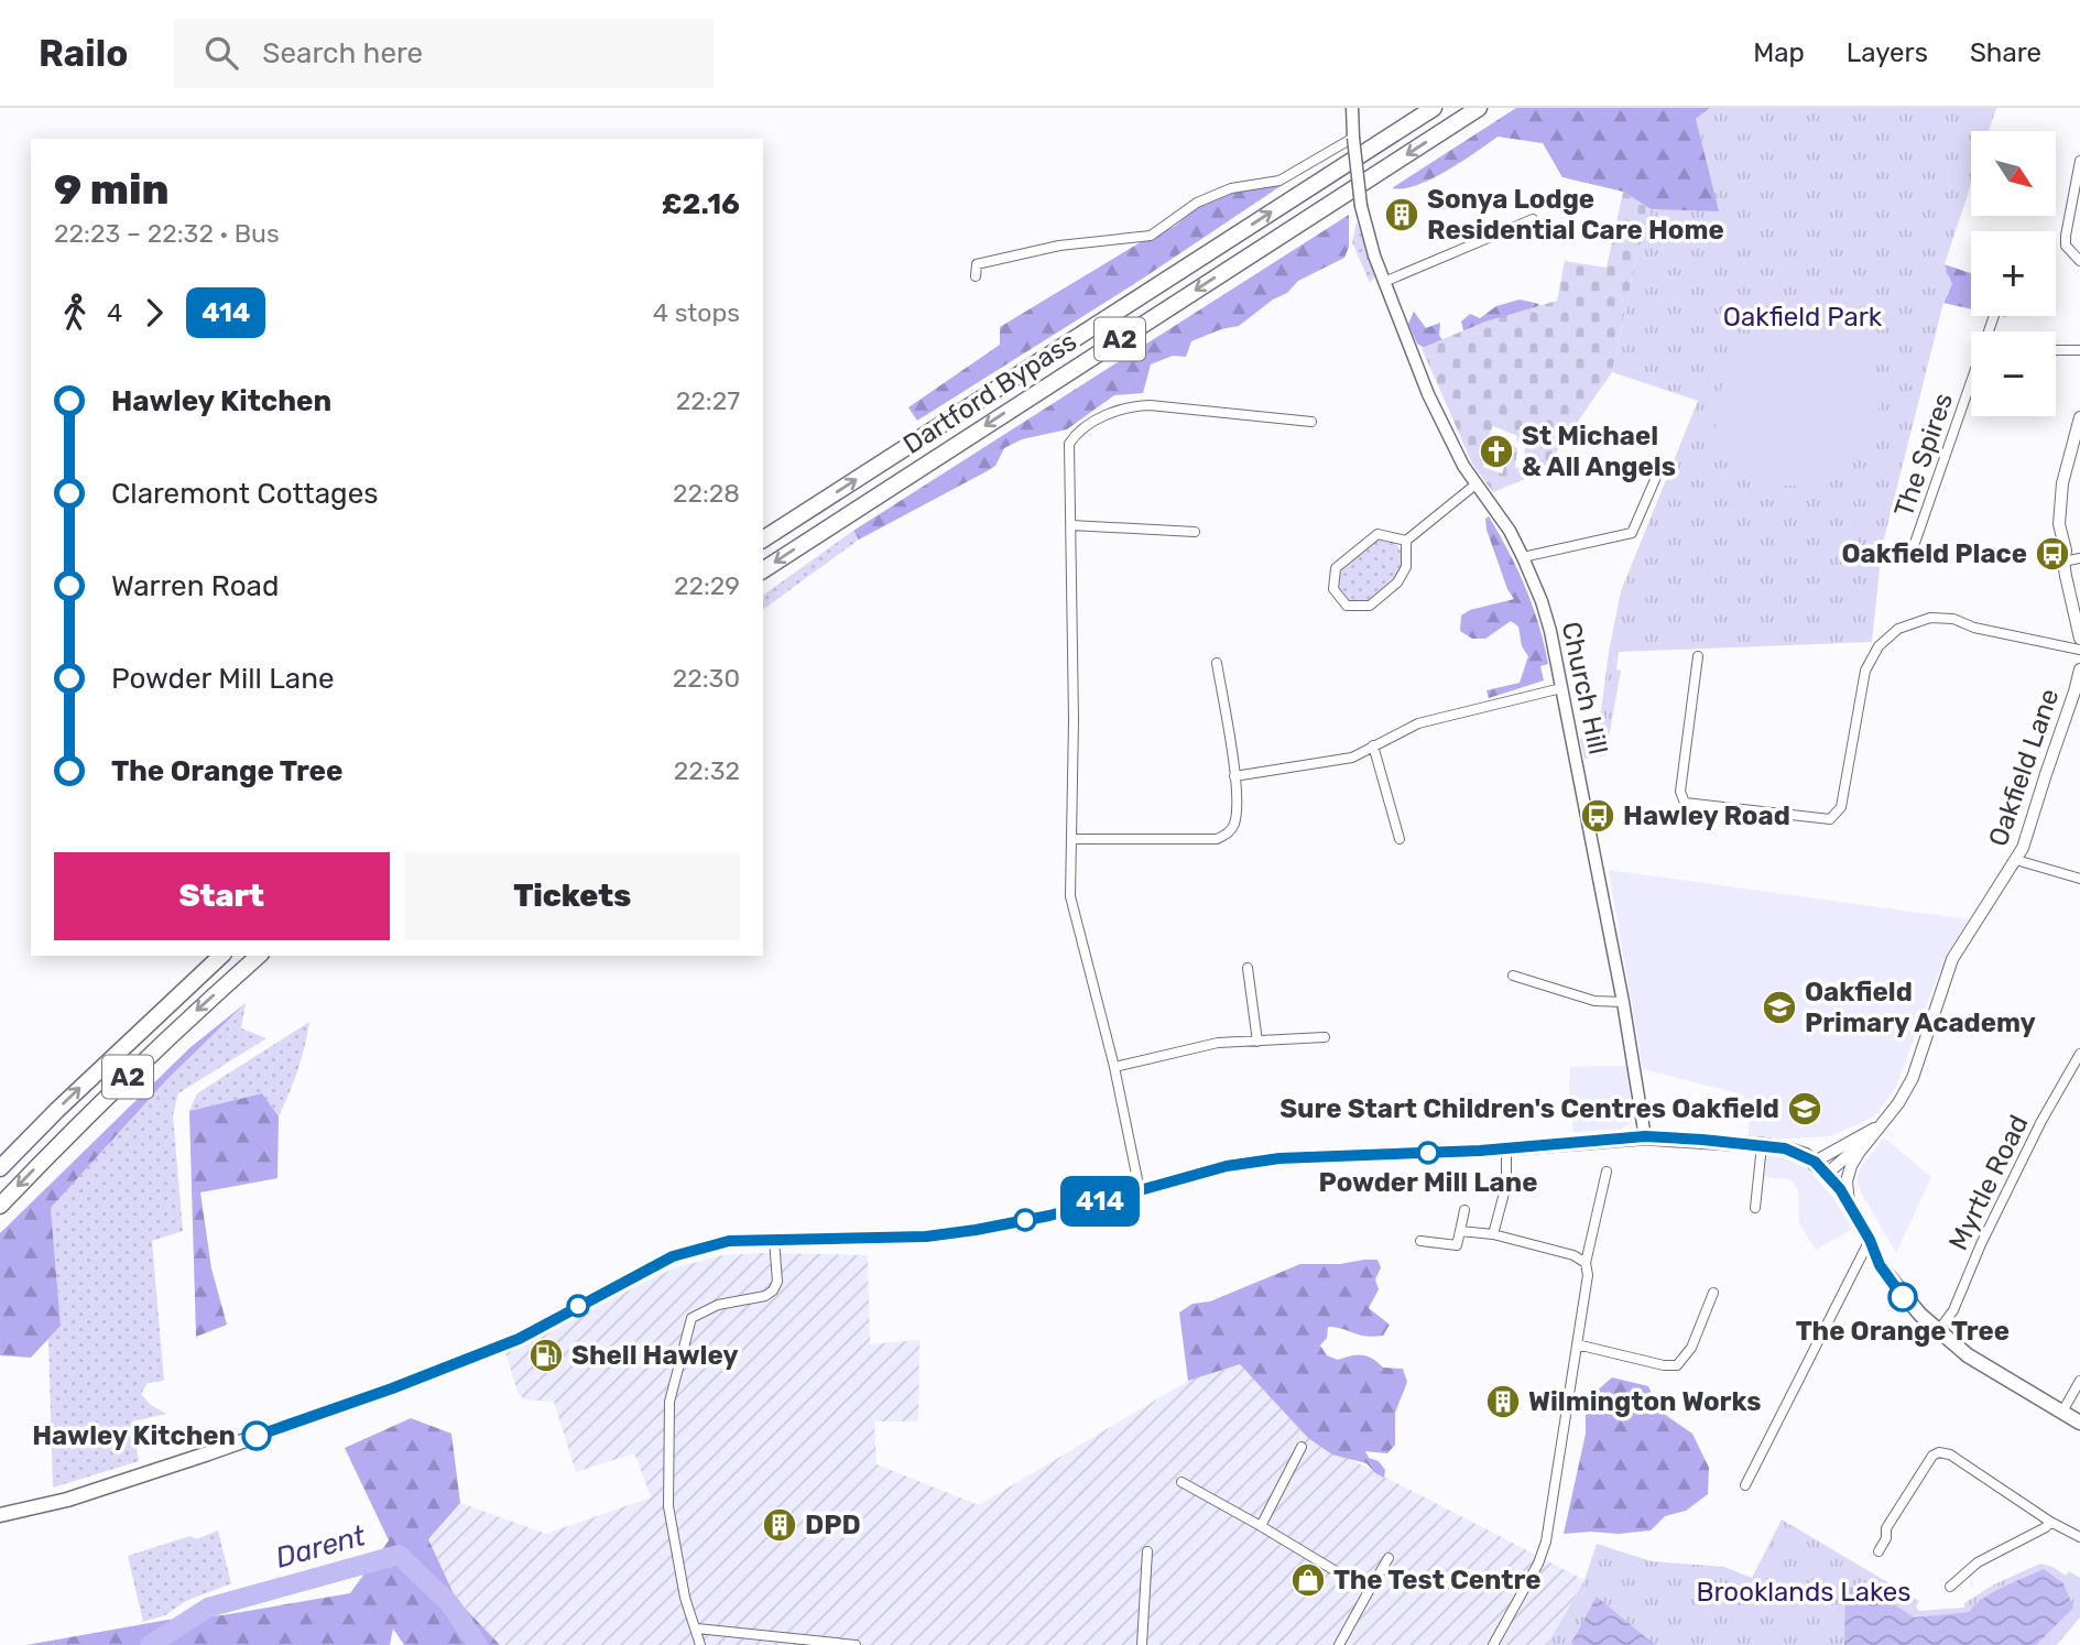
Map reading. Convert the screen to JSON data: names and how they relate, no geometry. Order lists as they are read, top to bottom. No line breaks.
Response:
{"streets":{"highway":["A2","Dartford Bypass"],"main road":["Church Hill"],"street":["The Spires","Oakfield Lane","Myrtle Road"]},"water":["Darent"],"parks":["Oakfield Park","Brooklands Lakes"],"places":{"building":["Sonya Lodge Residential Care Home","Wilmington Works","DPD"],"church":["St Michael & All Angels"],"bus stop":["Oakfield Place","Hawley Road"],"school or university":["Oakfield Primary Academy","Sure Start Children's Centres Oakfield"],"other":["Powder Mill Lane","The Orange Tree","Hawley Kitchen"],"fuel station":["Shell Hawley"],"shop":["The Test Centre"]},"lines":["bus line 414"],"north":"bottom right","page":{"header":"Railo","search":"Search here","nav":["Map","Layers","Share"],"on_map":"414","map_buttons":["+","−"],"heading":["9 min","22:23 – 22:32 · Bus","£2.16"],"legs":["4","414","4 stops"],"list":[{"name":"Hawley Kitchen","value":"22:27"},{"name":"Claremont Cottages","value":"22:28"},{"name":"Warren Road","value":"22:29"},{"name":"Powder Mill Lane","value":"22:30"},{"name":"The Orange Tree","value":"22:32"}],"buttons":["Start","Tickets"]}}
